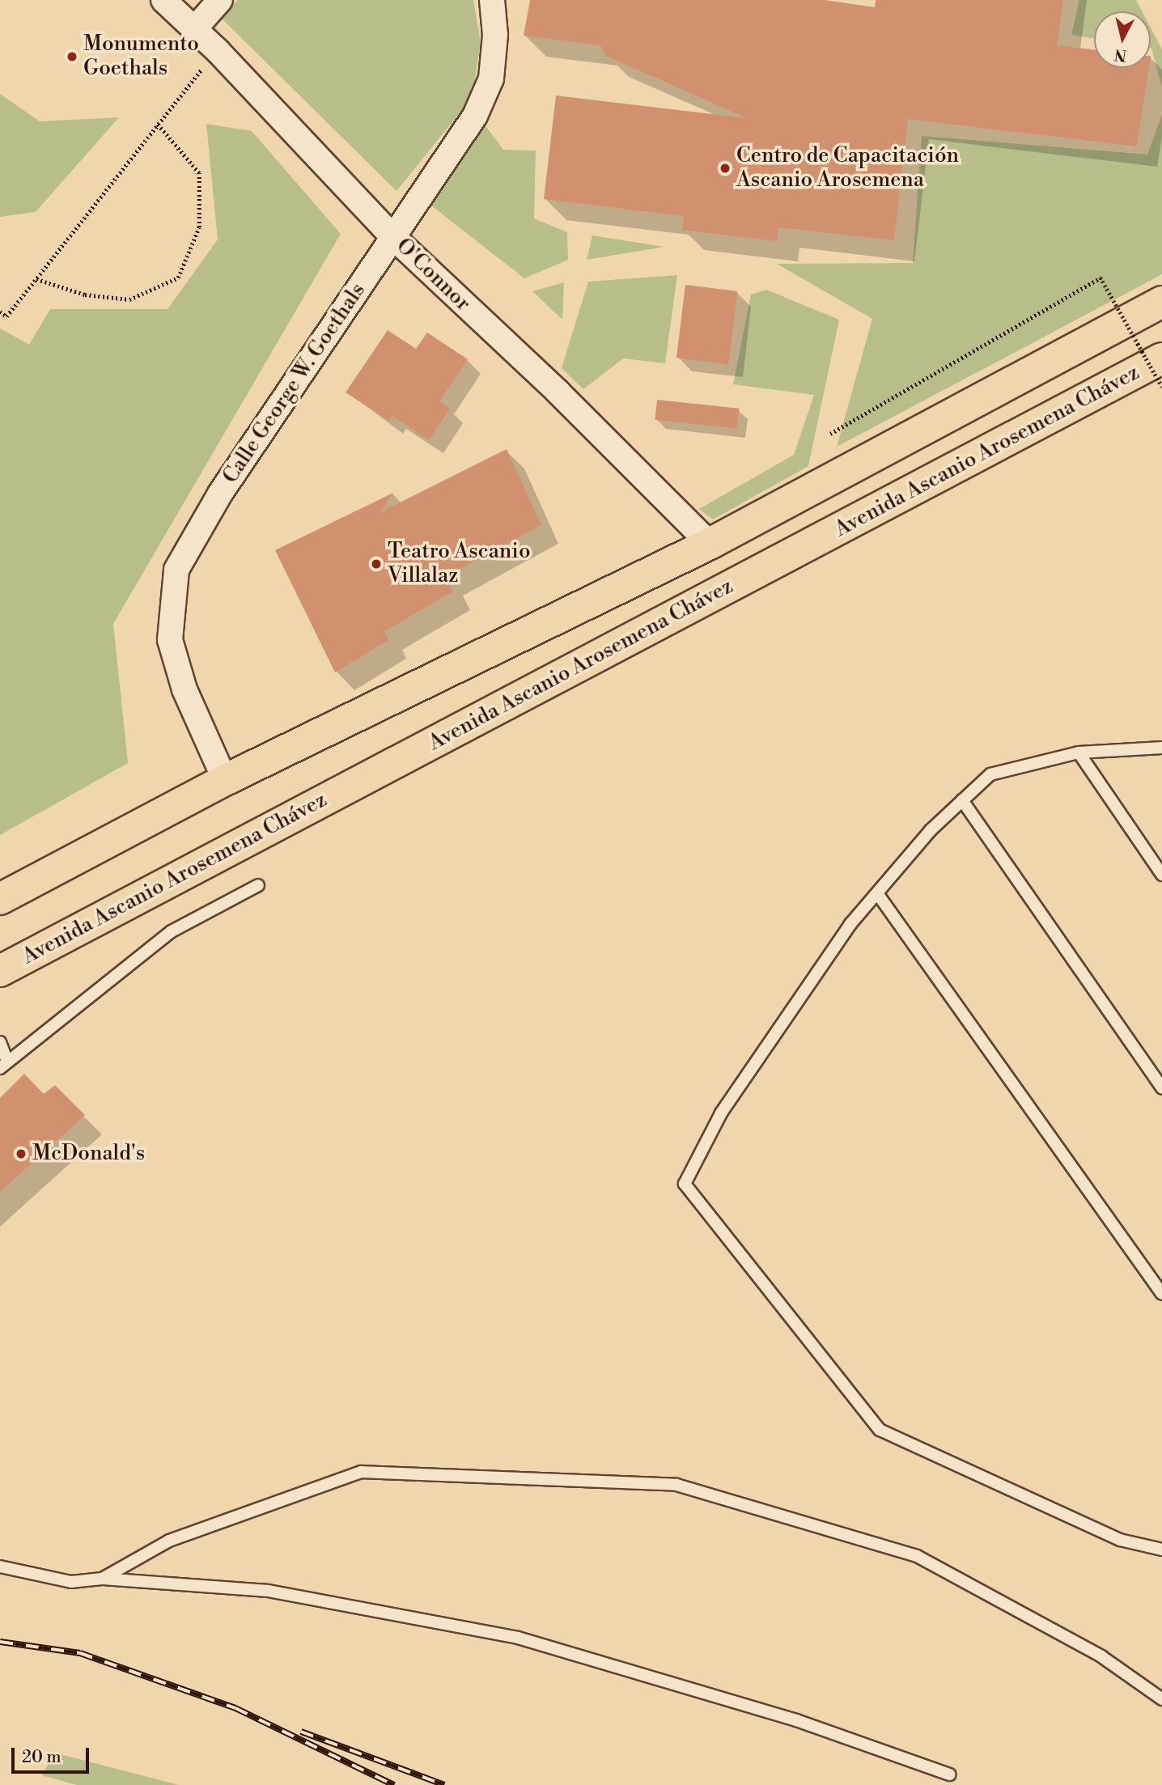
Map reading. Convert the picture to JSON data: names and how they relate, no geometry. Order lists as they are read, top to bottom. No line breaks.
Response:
{"streets":{"main road":["Avenida Ascanio Arosemena Chávez"],"street":["O'Connor","Calle George W. Goethals"]},"crossings":[["O'Connor","Calle George W. Goethals"]],"places":["Monumento Goethals","Centro de Capacitación Ascanio Arosemena","Teatro Ascanio Villalaz","McDonald's"],"scale_bar":"20 m","north":"bottom"}
